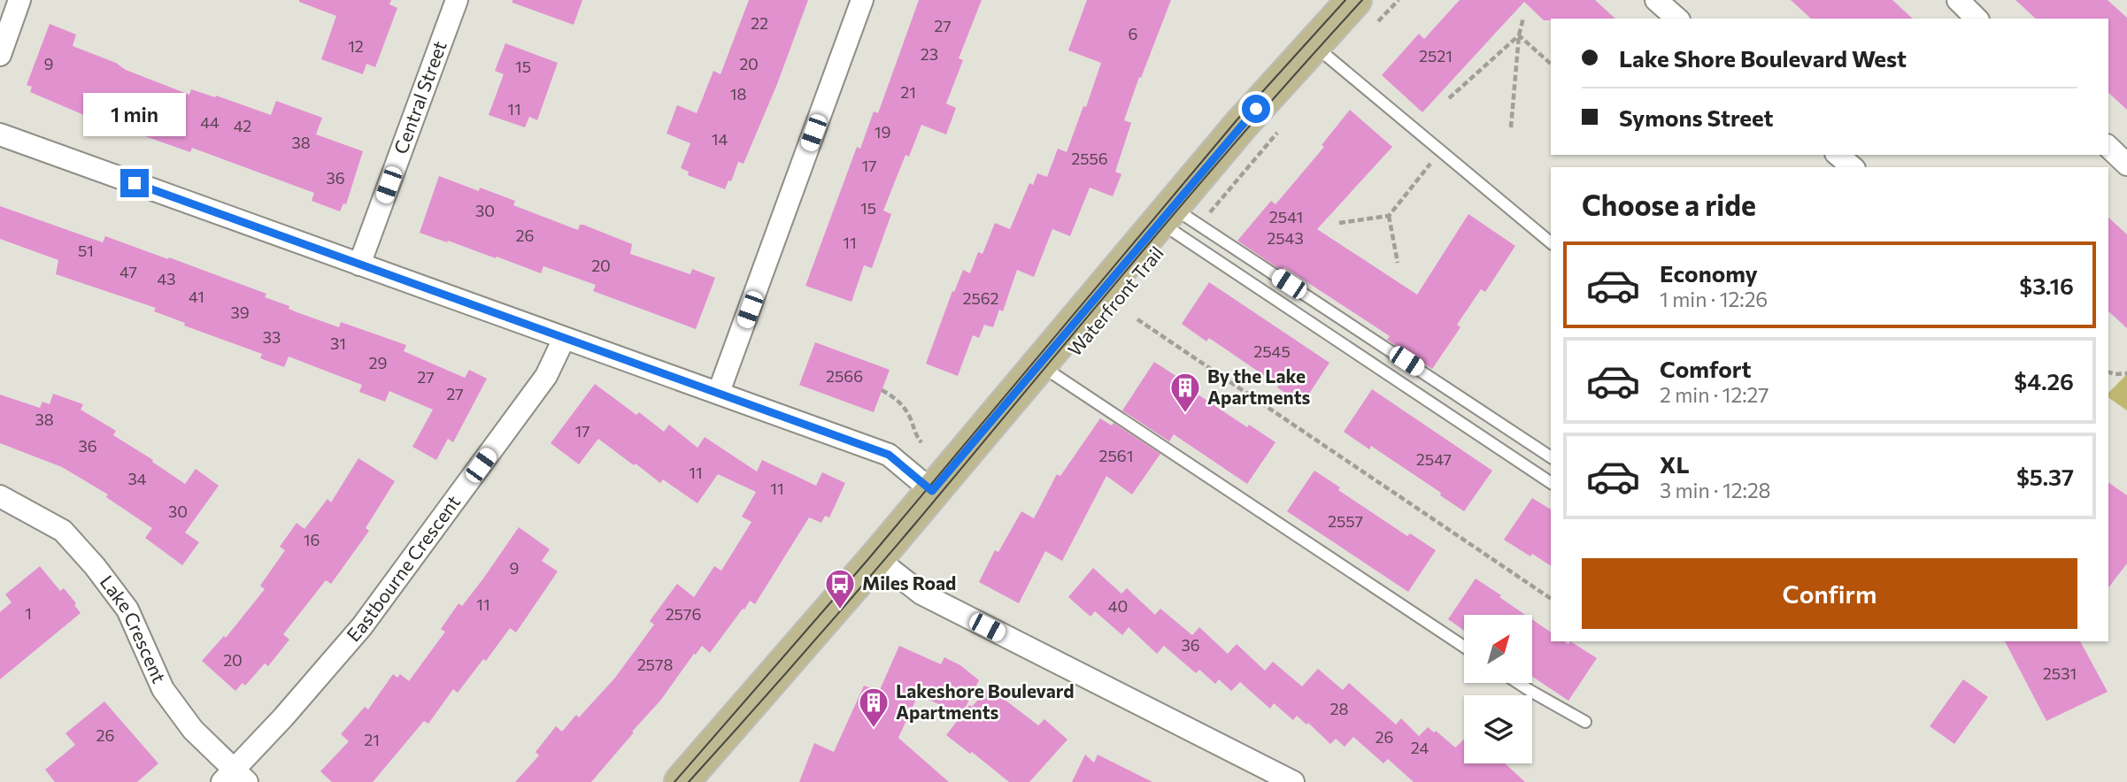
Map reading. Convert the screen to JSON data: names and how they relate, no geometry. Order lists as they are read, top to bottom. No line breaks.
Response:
{"streets":{"street":["Central Street","Eastbourne Crescent","Lake Crescent"]},"crossings":[["Eastbourne Crescent","Lake Crescent"]],"places":{"building":["By the Lake Apartments","Lakeshore Boulevard Apartments"],"bus stop":["Miles Road"]},"house_numbers":["22","27","6","12","23","2521","9","20","15","21","18","11","44","42","19","14","38","2556","17","36","15","30","2541","26","2543","11","51","20","47","43","41","2562","39","33","31","2545","29","2566","27","27","38","17","36","2561","2547","11","34","11","30","2557","16","9","11","40","1","2576","36","20","2578","2531","28","26","26","21","24"],"north":"top right","page":{"banner":["Lake Shore Boulevard West","Symons Street"],"bubble":"1 min","heading":"Choose a ride","list":[{"name":"Economy","note":"1 min · 12:26","value":"$3.16"},{"name":"Comfort","note":"2 min · 12:27","value":"$4.26"},{"name":"XL","note":"3 min · 12:28","value":"$5.37"}],"buttons":"Confirm"}}
